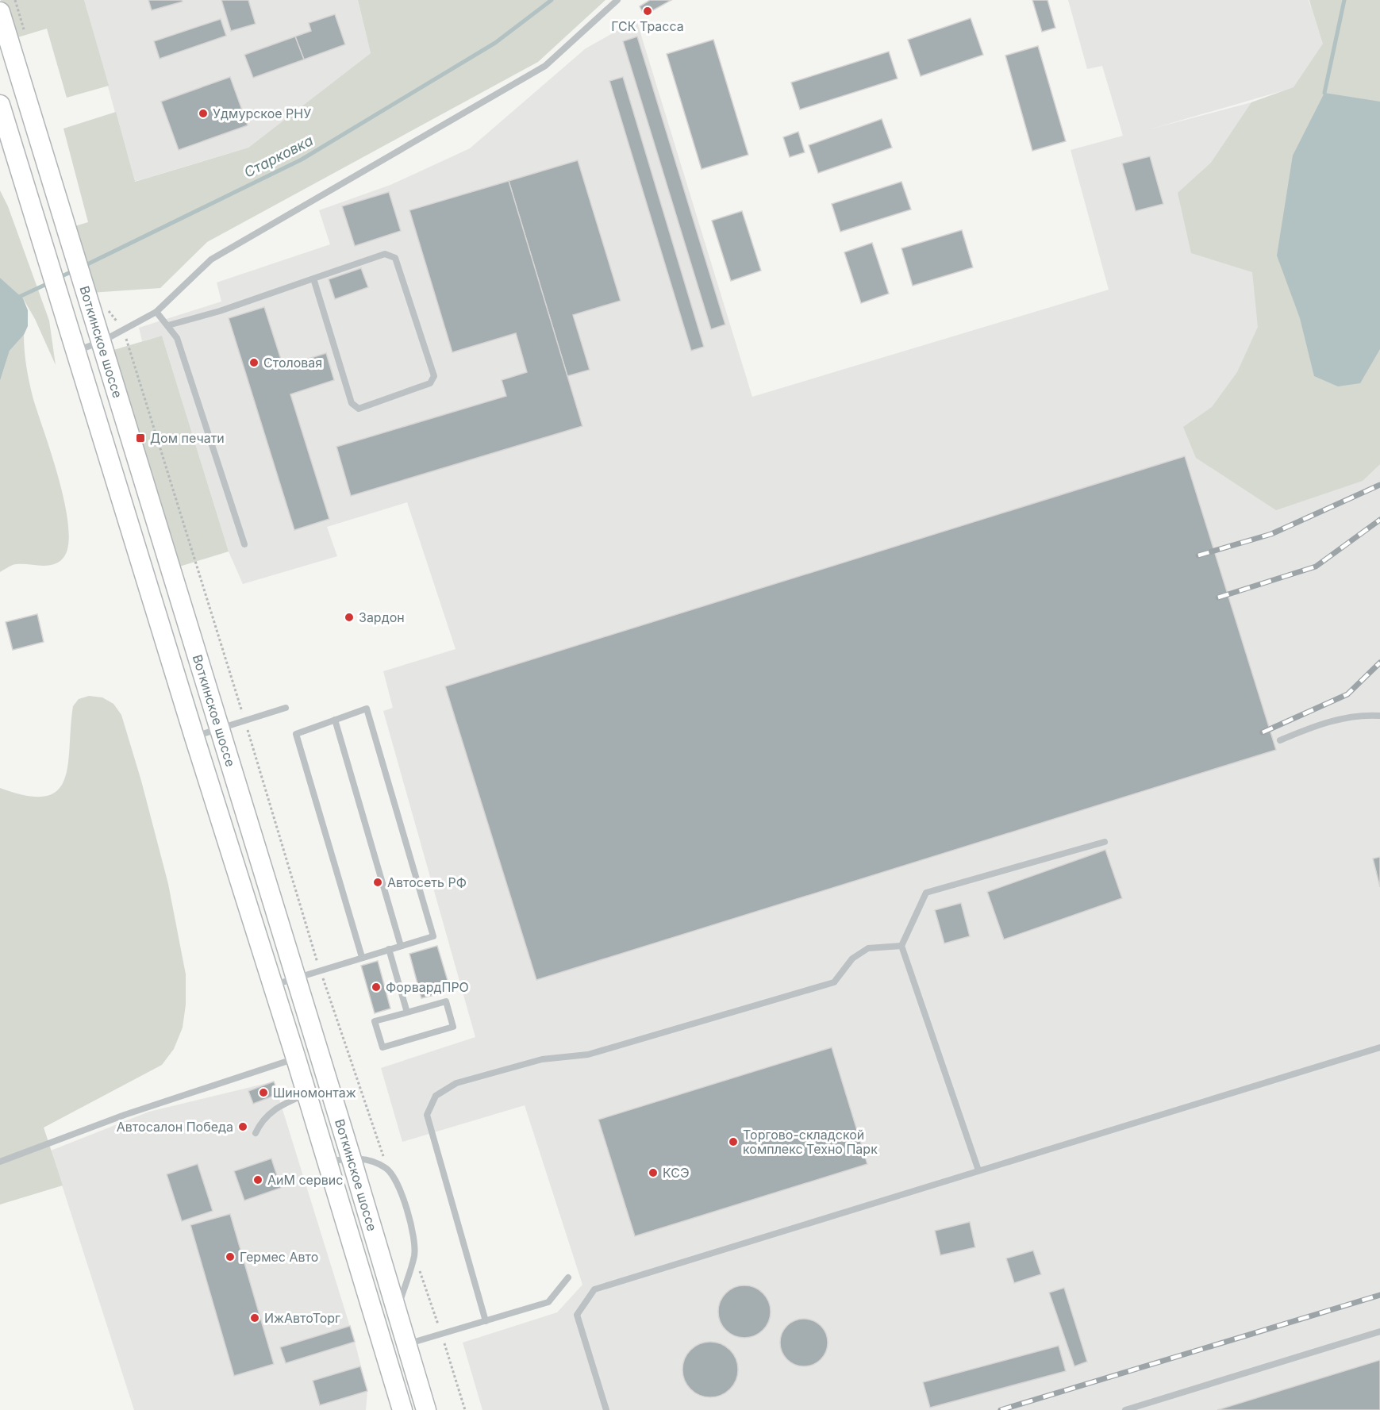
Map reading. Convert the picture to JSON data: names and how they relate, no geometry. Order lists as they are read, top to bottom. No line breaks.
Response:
{"streets":{"main road":["Воткинское шоссе"]},"water":["Старковка"],"places":{"other":["ГСК Трасса","Удмурское РНУ","Столовая","Зардон","Автосеть РФ","ФорвардПРО","Шиномонтаж","Автосалон Победа","Торгово-складской комплекс Техно Парк","КСЭ","АиМ сервис","Гермес Авто","ИжАвтоТорг"],"transit":["Дом печати"]}}
